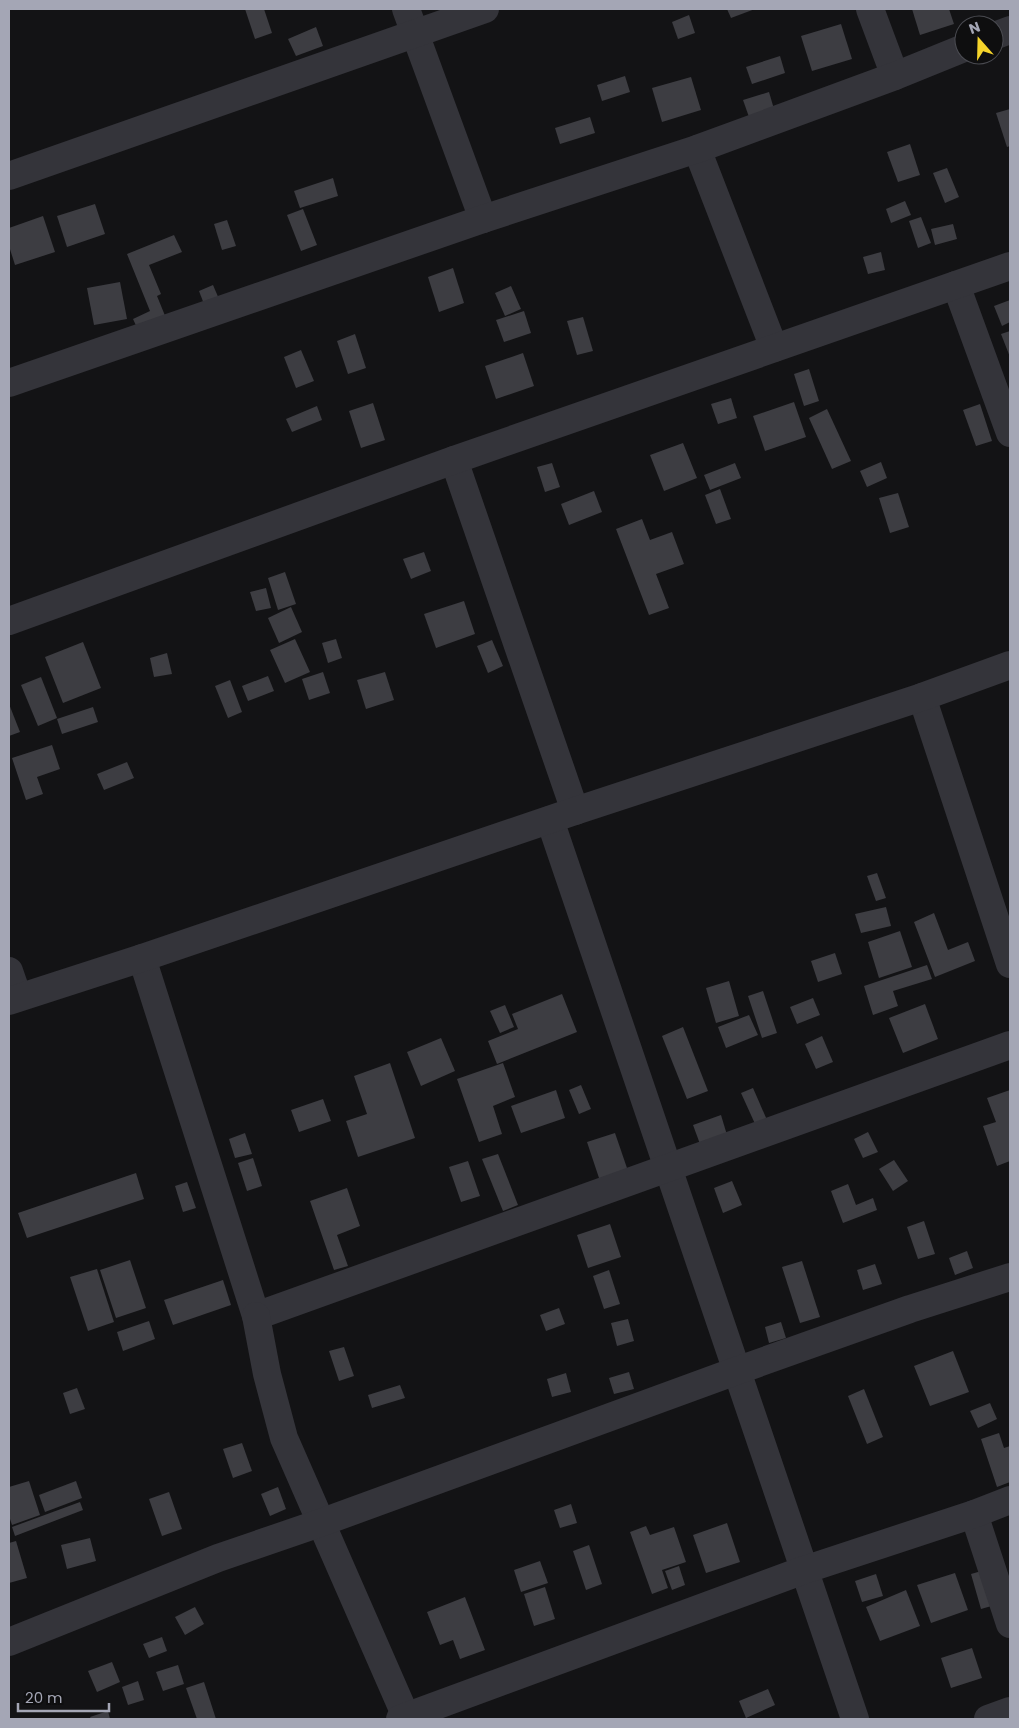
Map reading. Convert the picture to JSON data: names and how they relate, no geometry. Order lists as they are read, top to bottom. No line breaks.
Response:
{"scale_bar":"20 m","north":"top"}
